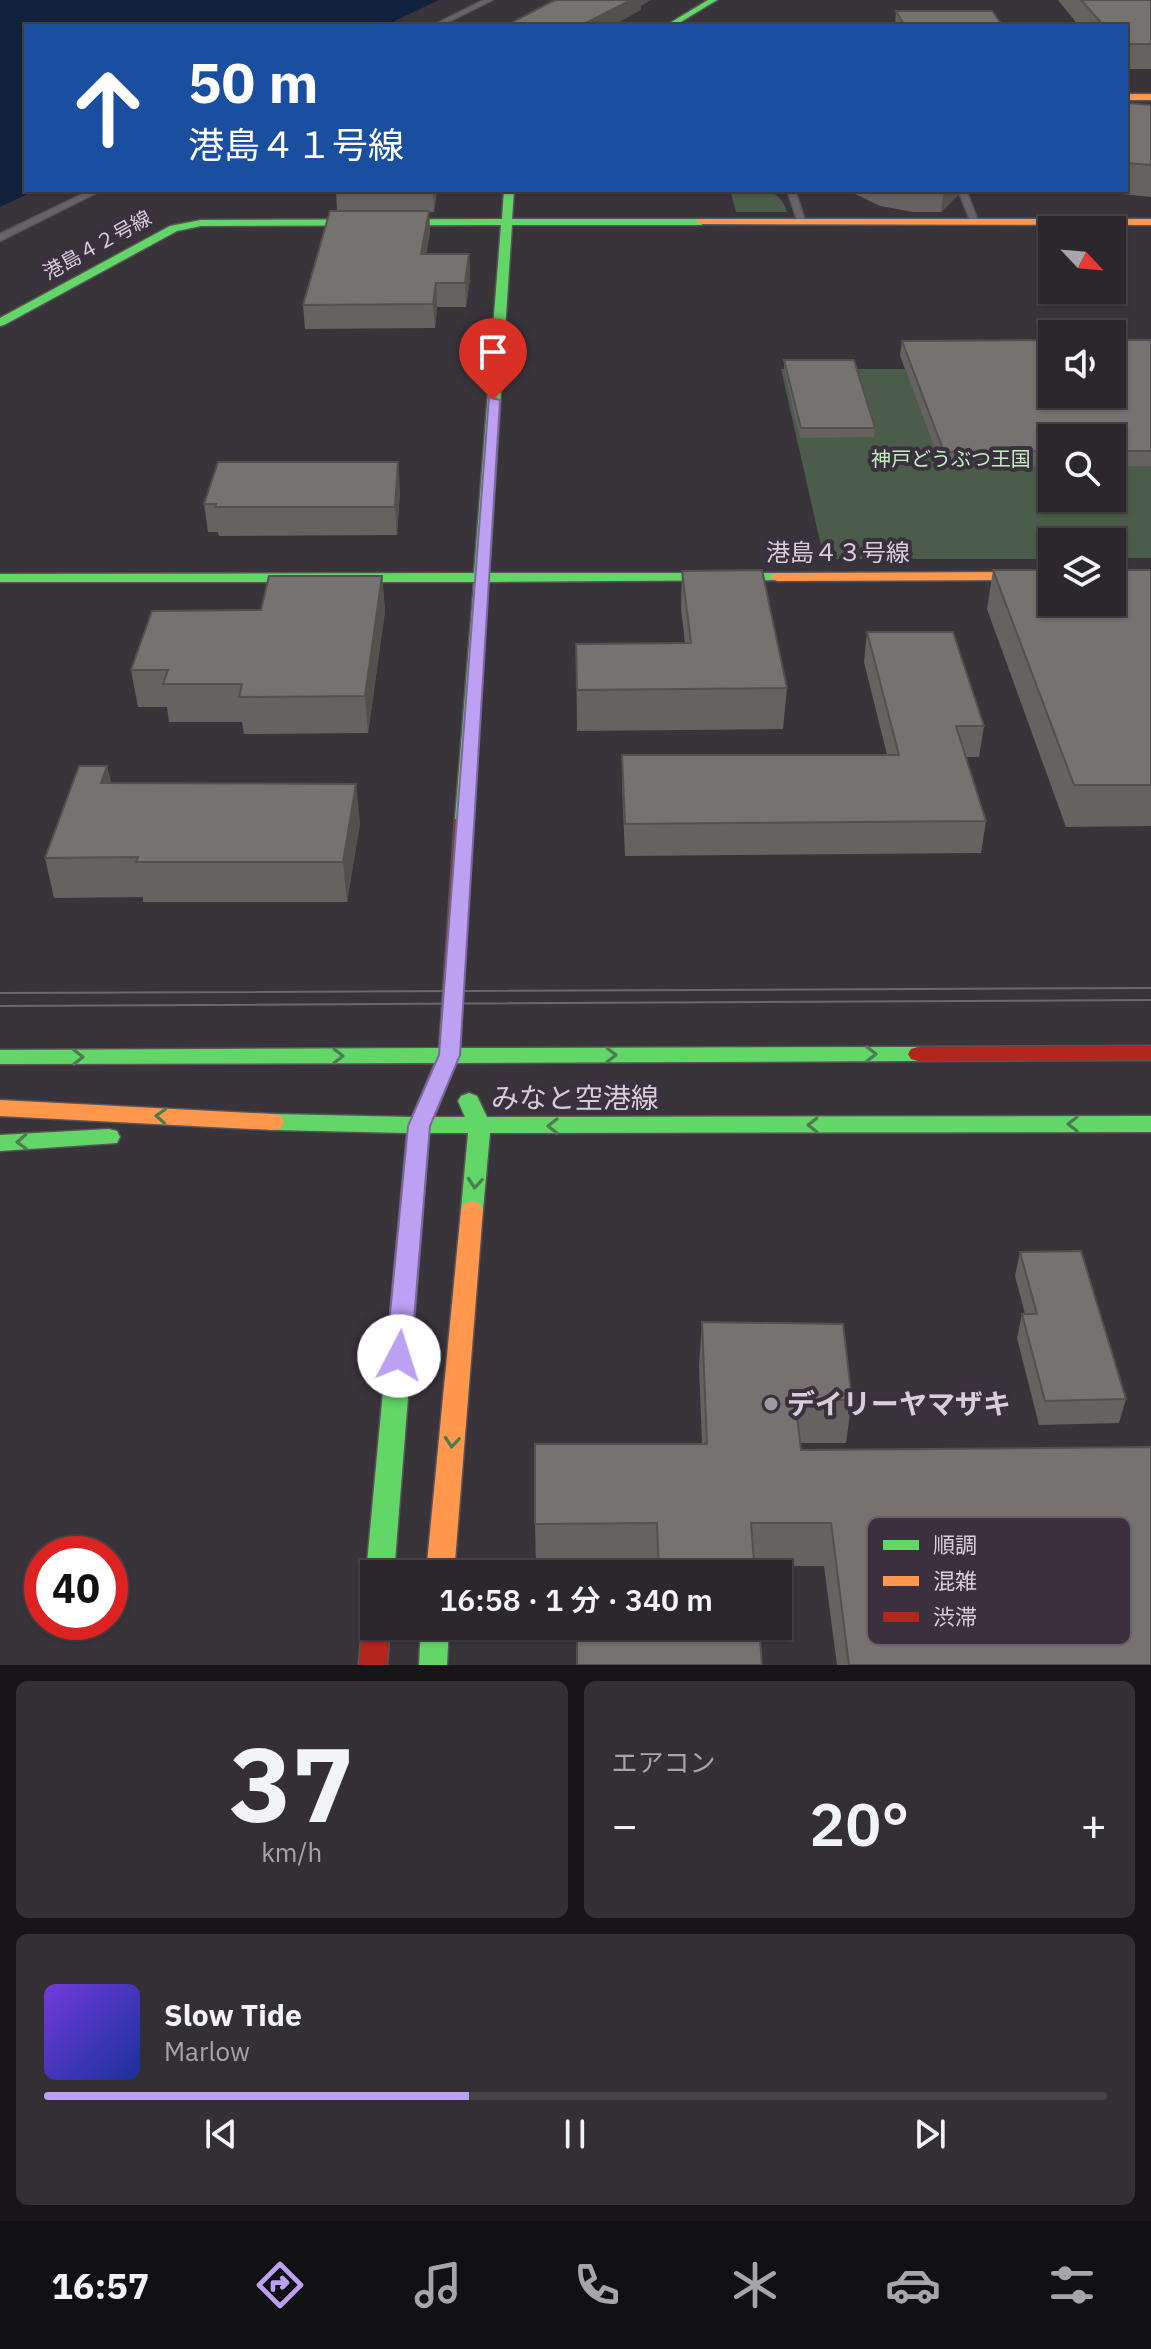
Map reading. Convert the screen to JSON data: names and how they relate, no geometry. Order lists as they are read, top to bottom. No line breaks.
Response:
{"streets":{"street":["港島４２号線","港島４３号線","みなと空港線"]},"parks":["神戸どうぶつ王国"],"places":["デイリーヤマザキ"],"legend":["順調","混雑","渋滞"],"north":"bottom right","page":{"turn":["50 m","港島４１号線"],"limit":"40","trip":"16:58 · 1 分 · 340 m","tile":[["37","km/h"],"エアコン"],"heat":["−","20°","+"],"song":["Slow Tide","Marlow"],"tabs":"16:57"}}
